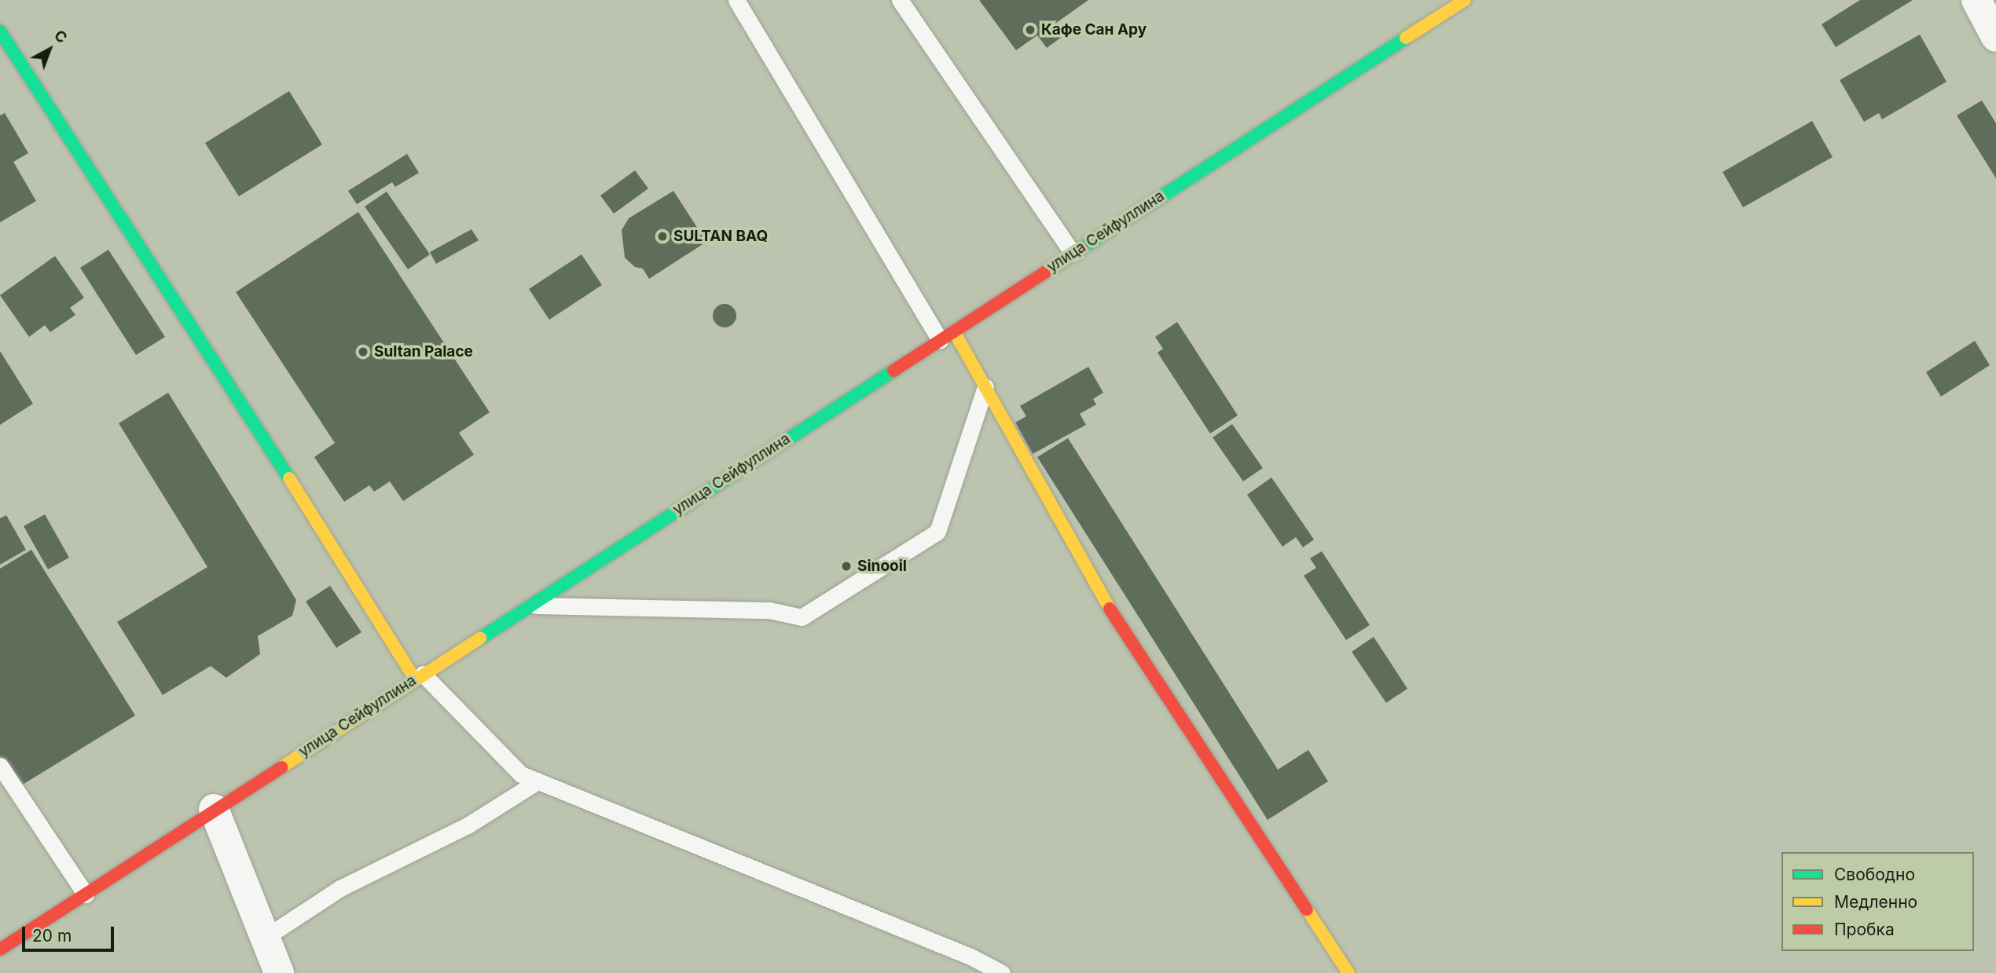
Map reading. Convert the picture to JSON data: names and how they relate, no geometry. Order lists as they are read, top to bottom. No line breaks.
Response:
{"streets":{"main road":["улица Сейфуллина"]},"places":["Кафе Сан Ару","SULTAN BAQ","Sultan Palace","Sinooil"],"legend":["Свободно","Медленно","Пробка"],"scale_bar":"20 m","north":"top right"}
